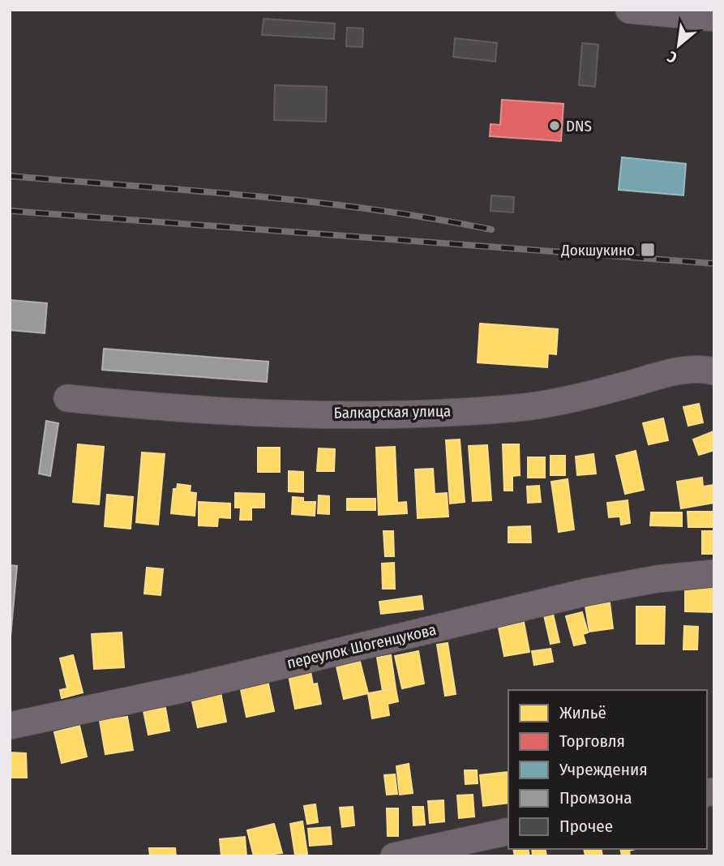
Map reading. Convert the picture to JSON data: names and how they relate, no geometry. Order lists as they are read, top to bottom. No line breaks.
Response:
{"streets":{"street":["Балкарская улица","переулок Шогенцукова"]},"places":{"other":["DNS"],"transit":["Докшукино"]},"legend":["Жильё","Торговля","Учреждения","Промзона","Прочее"],"north":"bottom left"}
